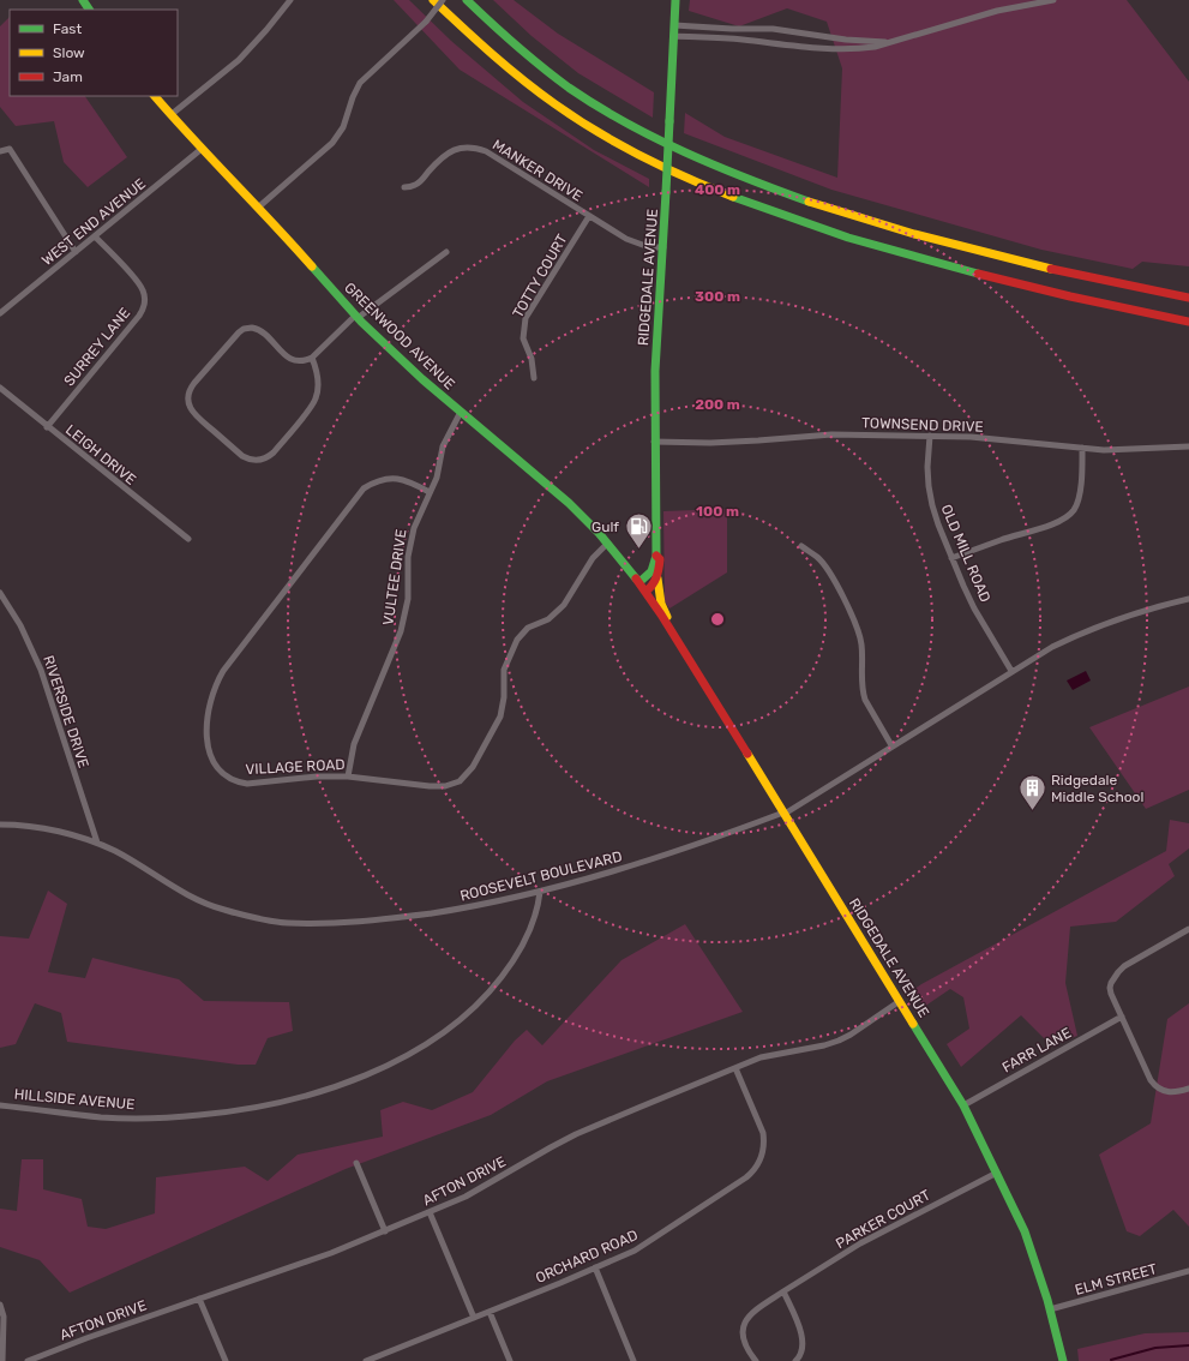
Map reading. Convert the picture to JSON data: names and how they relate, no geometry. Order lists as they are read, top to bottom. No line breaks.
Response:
{"streets":{"main road":["RIDGEDALE AVENUE","GREENWOOD AVENUE"],"street":["MANKER DRIVE","WEST END AVENUE","TOTTY COURT","SURREY LANE","TOWNSEND DRIVE","LEIGH DRIVE","OLD MILL ROAD","VULTEE DRIVE","RIVERSIDE DRIVE","VILLAGE ROAD","ROOSEVELT BOULEVARD","FARR LANE","HILLSIDE AVENUE","AFTON DRIVE","PARKER COURT","ORCHARD ROAD","ELM STREET"]},"crossings":[["MANKER DRIVE","TOTTY COURT"],["MANKER DRIVE","RIDGEDALE AVENUE"],["WEST END AVENUE","GREENWOOD AVENUE"],["WEST END AVENUE","SURREY LANE"],["RIDGEDALE AVENUE","GREENWOOD AVENUE"],["RIDGEDALE AVENUE","TOWNSEND DRIVE"],["RIDGEDALE AVENUE","ROOSEVELT BOULEVARD"],["RIDGEDALE AVENUE","FARR LANE"],["RIDGEDALE AVENUE","AFTON DRIVE"],["RIDGEDALE AVENUE","PARKER COURT"],["RIDGEDALE AVENUE","ELM STREET"],["GREENWOOD AVENUE","VULTEE DRIVE"],["GREENWOOD AVENUE","VILLAGE ROAD"],["SURREY LANE","LEIGH DRIVE"],["TOWNSEND DRIVE","OLD MILL ROAD"],["VULTEE DRIVE","VILLAGE ROAD"],["RIVERSIDE DRIVE","ROOSEVELT BOULEVARD"],["ROOSEVELT BOULEVARD","HILLSIDE AVENUE"],["AFTON DRIVE","ORCHARD ROAD"]],"places":{"fuel station":["Gulf"],"building":["Ridgedale Middle School"]},"legend":["Fast","Slow","Jam"],"rings":["400 m","300 m","200 m","100 m"]}
